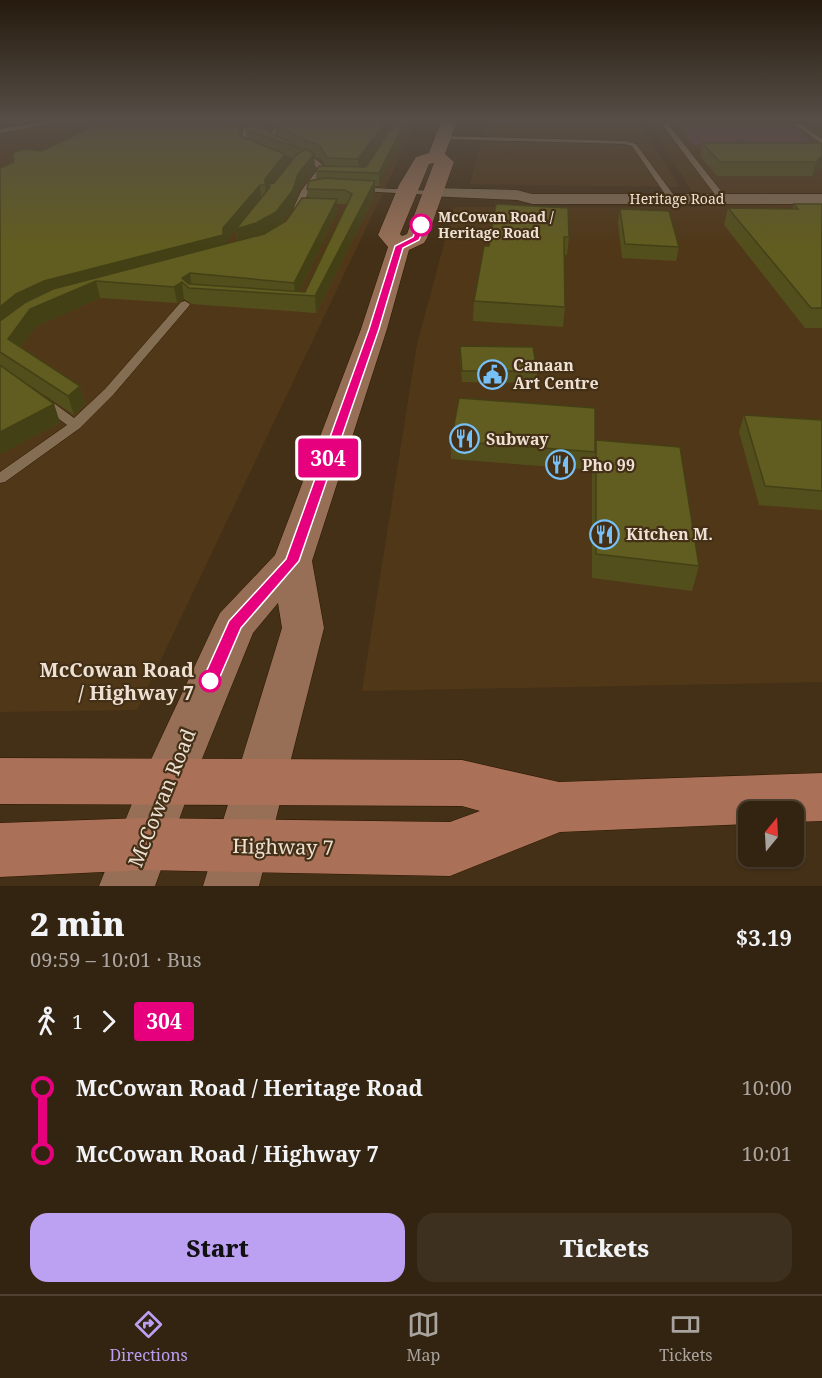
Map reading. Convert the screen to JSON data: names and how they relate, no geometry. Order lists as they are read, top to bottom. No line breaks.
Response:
{"streets":{"main road":["McCowan Road","Highway 7"],"street":["Heritage Road"]},"crossings":[["Heritage Road","McCowan Road"],["McCowan Road","Highway 7"]],"places":{"other":["McCowan Road / Heritage Road","McCowan Road / Highway 7"],"public building":["Canaan Art Centre"],"restaurant":["Subway","Pho 99","Kitchen M."]},"lines":["bus line 304"],"north":"top","page":{"on_map":"304","heading":["2 min","09:59 – 10:01 · Bus","$3.19"],"legs":["1","304"],"list":[{"name":"McCowan Road / Heritage Road","value":"10:00"},{"name":"McCowan Road / Highway 7","value":"10:01"}],"buttons":["Start","Tickets"],"tabs":["Directions","Map","Tickets"]}}
